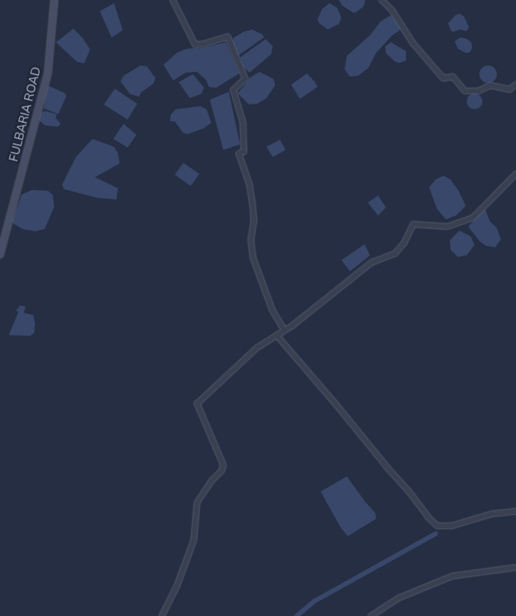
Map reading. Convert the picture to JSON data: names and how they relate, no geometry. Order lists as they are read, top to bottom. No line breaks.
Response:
{"streets":{"main road":["FULBARIA ROAD"]}}
